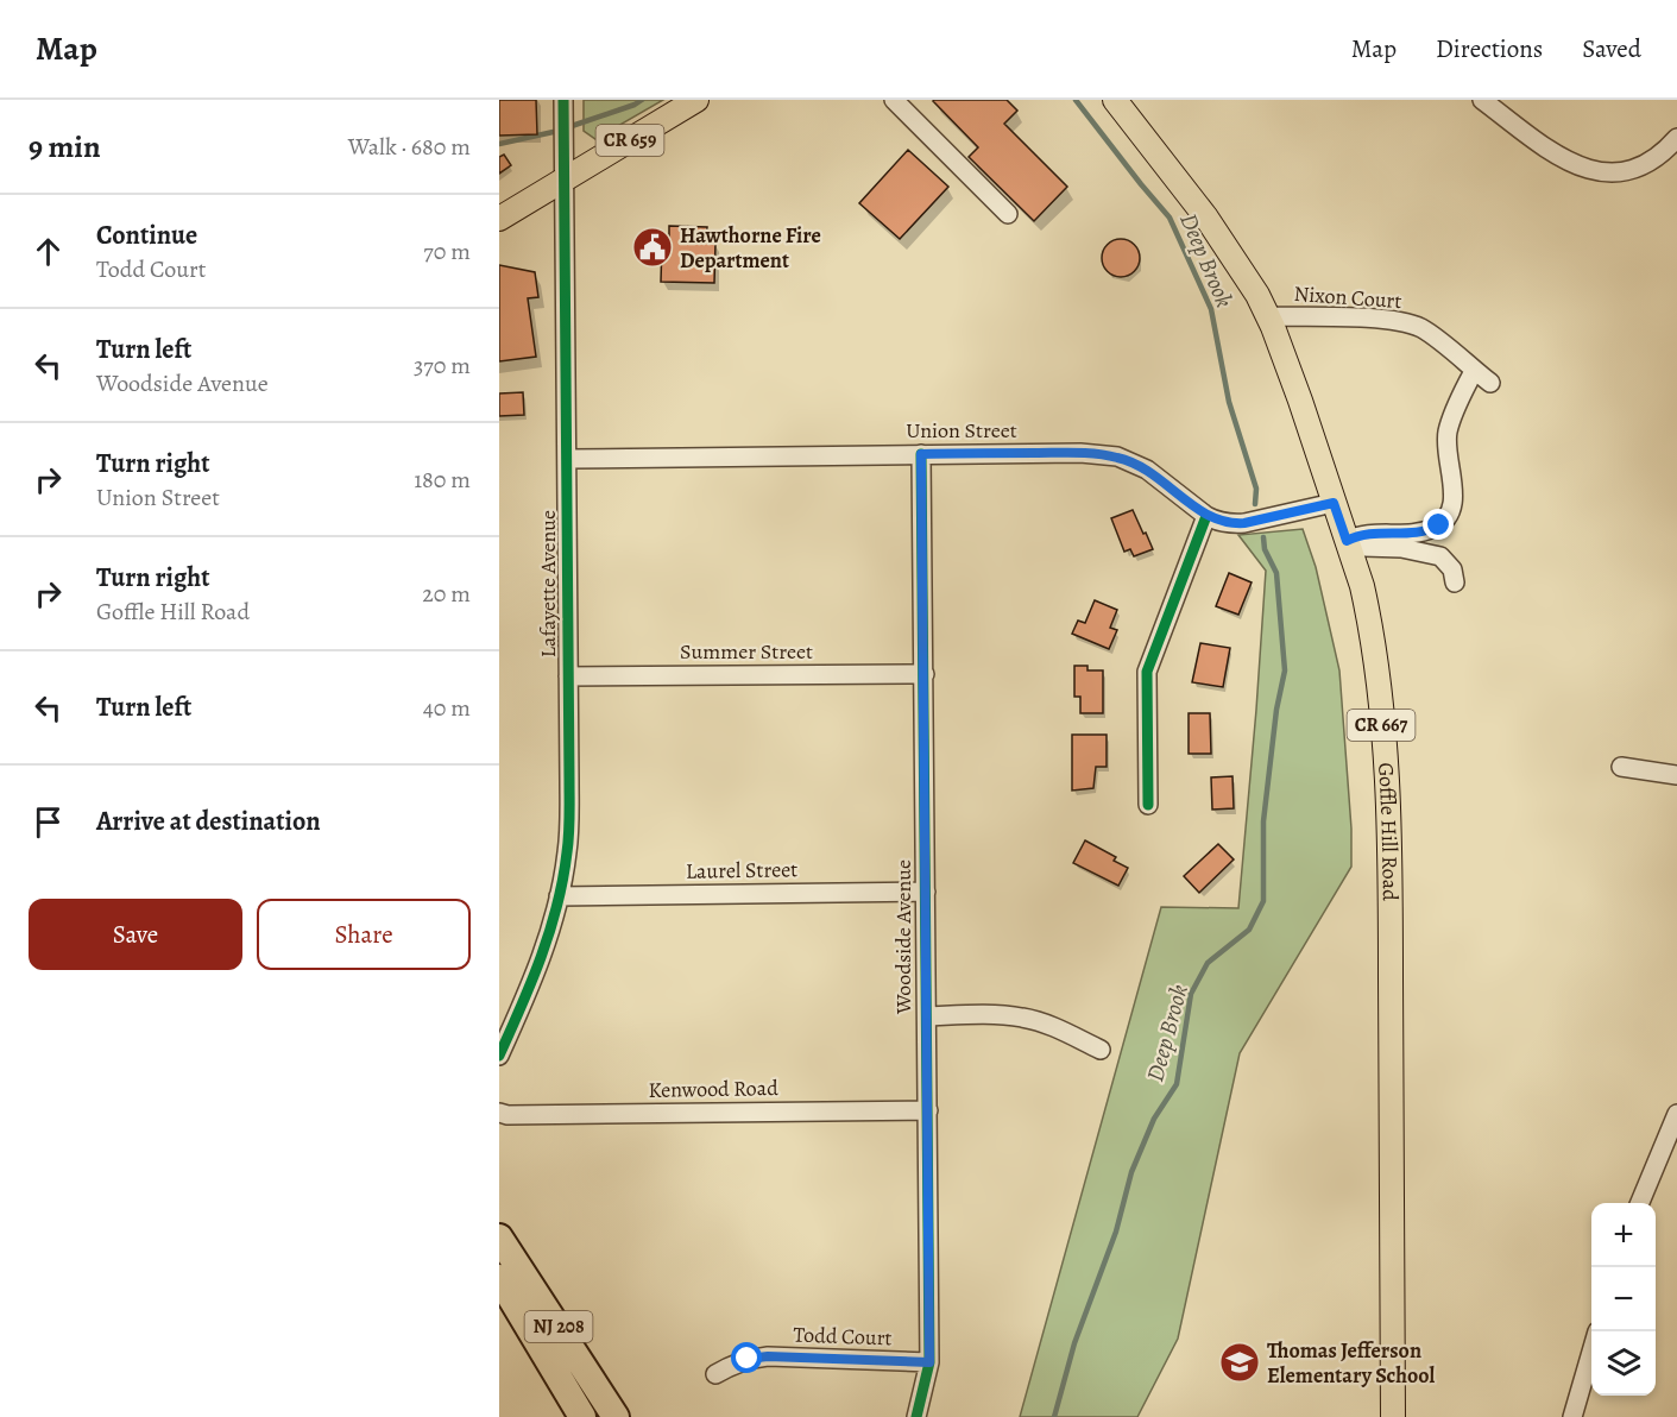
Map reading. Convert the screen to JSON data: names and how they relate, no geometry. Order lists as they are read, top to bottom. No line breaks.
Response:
{"streets":{"highway":["NJ 208"],"main road":["CR 659","CR 667","Goffle Hill Road"],"street":["Nixon Court","Union Street","Lafayette Avenue","Summer Street","Laurel Street","Woodside Avenue","Kenwood Road","Todd Court"]},"crossings":[["CR 659","Lafayette Avenue"],["Nixon Court","Goffle Hill Road"],["Union Street","Lafayette Avenue"],["Union Street","Goffle Hill Road"],["Union Street","Woodside Avenue"],["Lafayette Avenue","Summer Street"],["Lafayette Avenue","Laurel Street"],["Summer Street","Woodside Avenue"],["Laurel Street","Woodside Avenue"],["Woodside Avenue","Kenwood Road"],["Woodside Avenue","Todd Court"]],"water":["Deep Brook"],"places":{"public building":["Hawthorne Fire Department"],"school or university":["Thomas Jefferson Elementary School"]},"page":{"header":"Map","nav":["Map","Directions","Saved"],"heading":["9 min","Walk · 680 m"],"list":[["Continue","Todd Court","70 m"],["Turn left","Woodside Avenue","370 m"],["Turn right","Union Street","180 m"],["Turn right","Goffle Hill Road","20 m"],["Turn left","40 m"],"Arrive at destination"],"buttons":["Save","Share"],"map_buttons":["+","−"]}}
